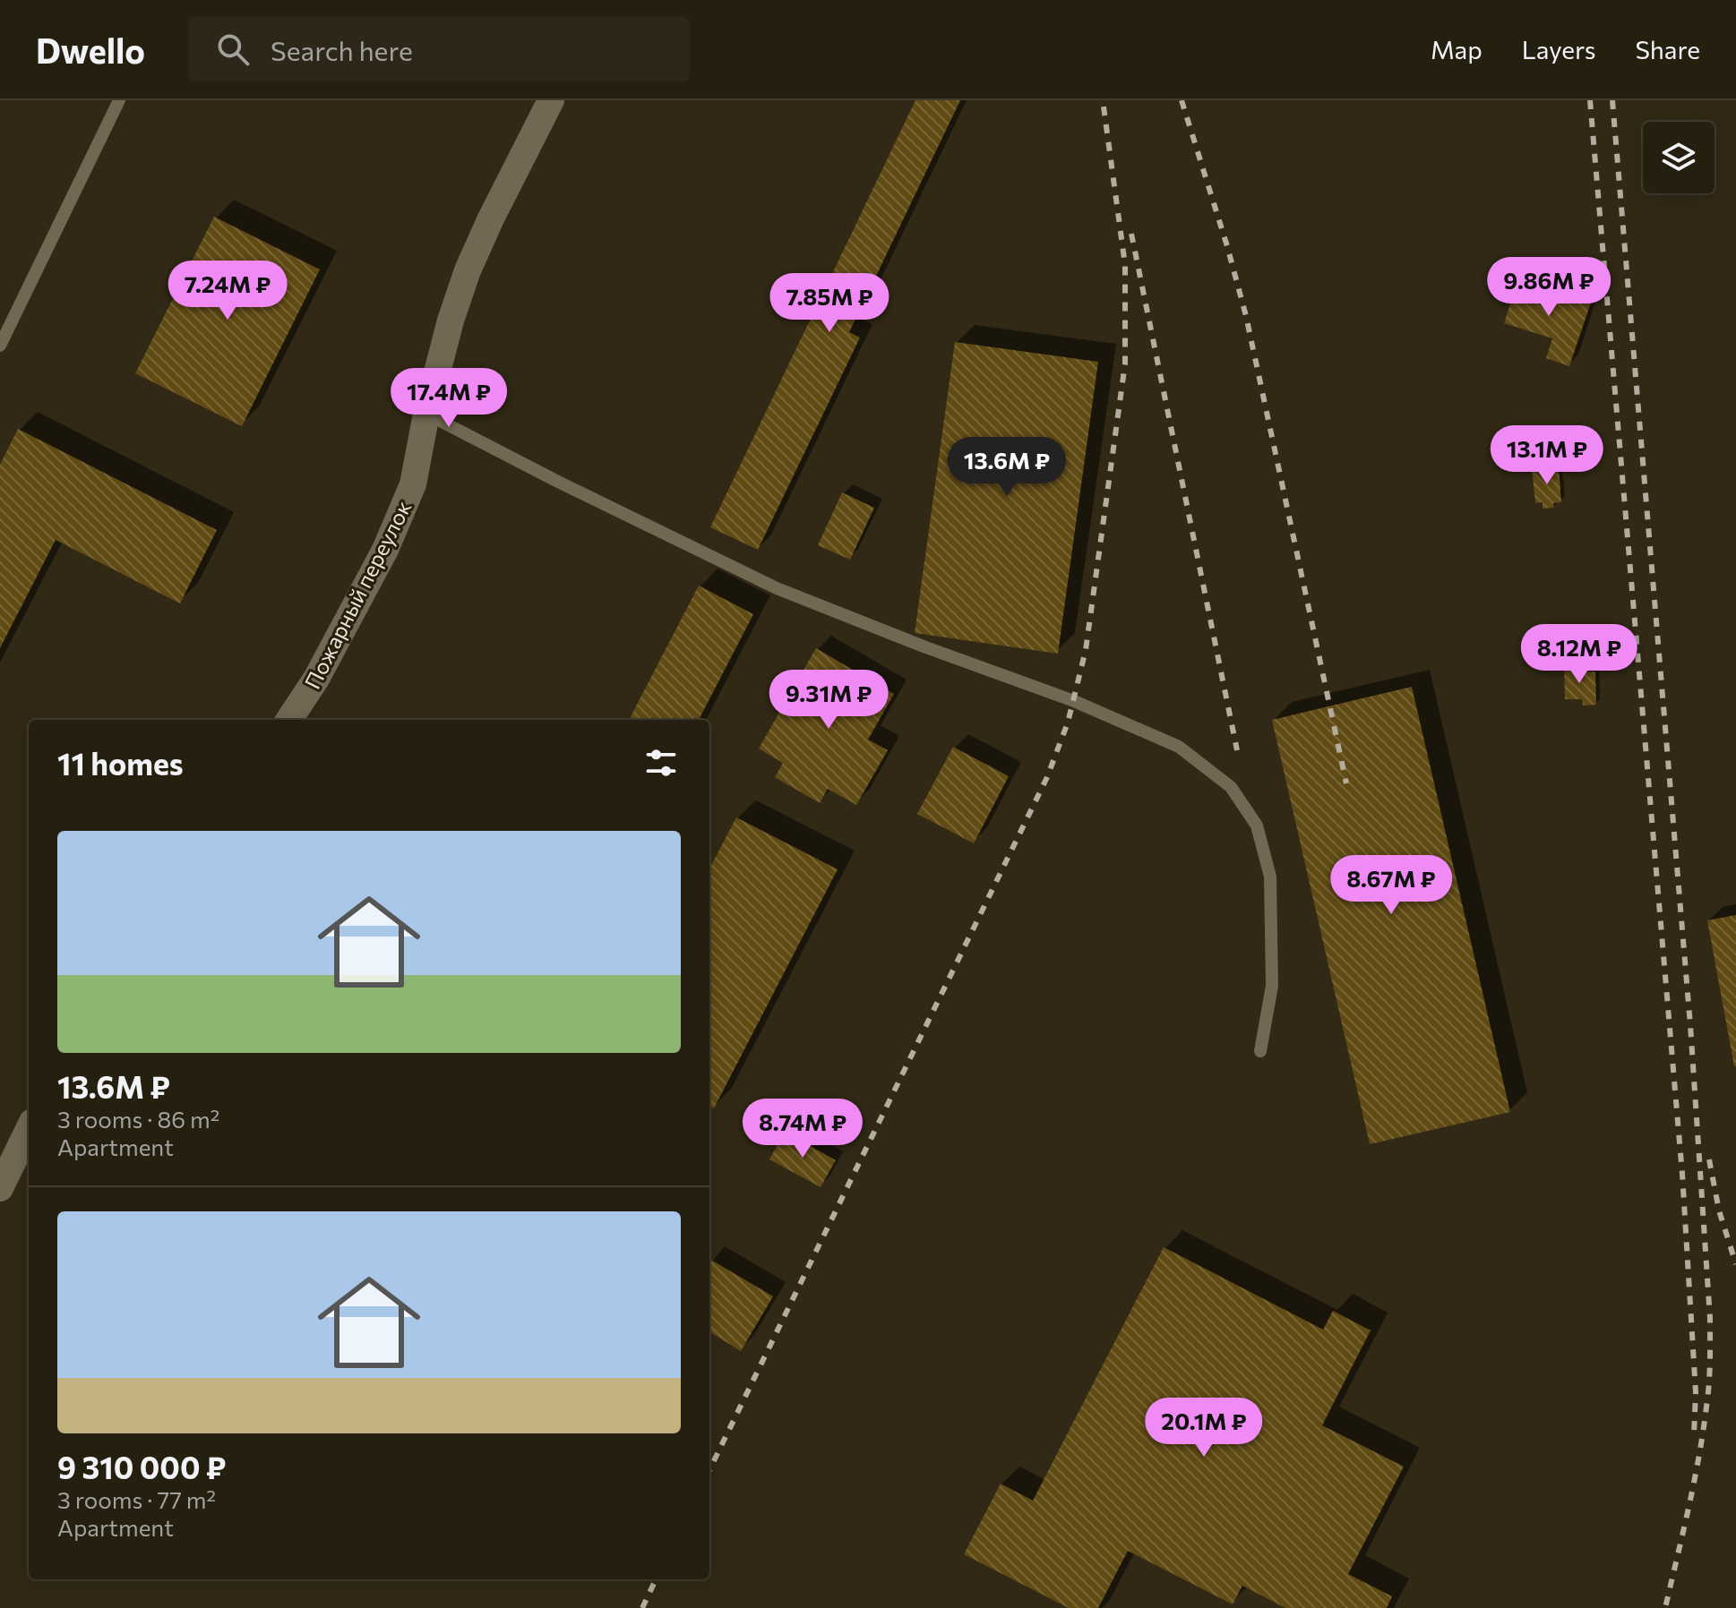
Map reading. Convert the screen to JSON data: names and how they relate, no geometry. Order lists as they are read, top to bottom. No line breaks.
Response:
{"streets":{"street":["Пожарный переулок"]},"page":{"header":"Dwello","search":"Search here","nav":["Map","Layers","Share"],"price":["9.86M ₽","7.24M ₽","7.85M ₽","17.4M ₽","13.1M ₽","13.6M ₽","8.12M ₽","9.31M ₽","8.67M ₽","8.74M ₽","20.1M ₽"],"heading":"11 homes","list":[{"name":"13.6M ₽","note":"3 rooms · 86 m² · Apartment"},{"name":"9 310 000 ₽","note":"3 rooms · 77 m² · Apartment"}]}}
